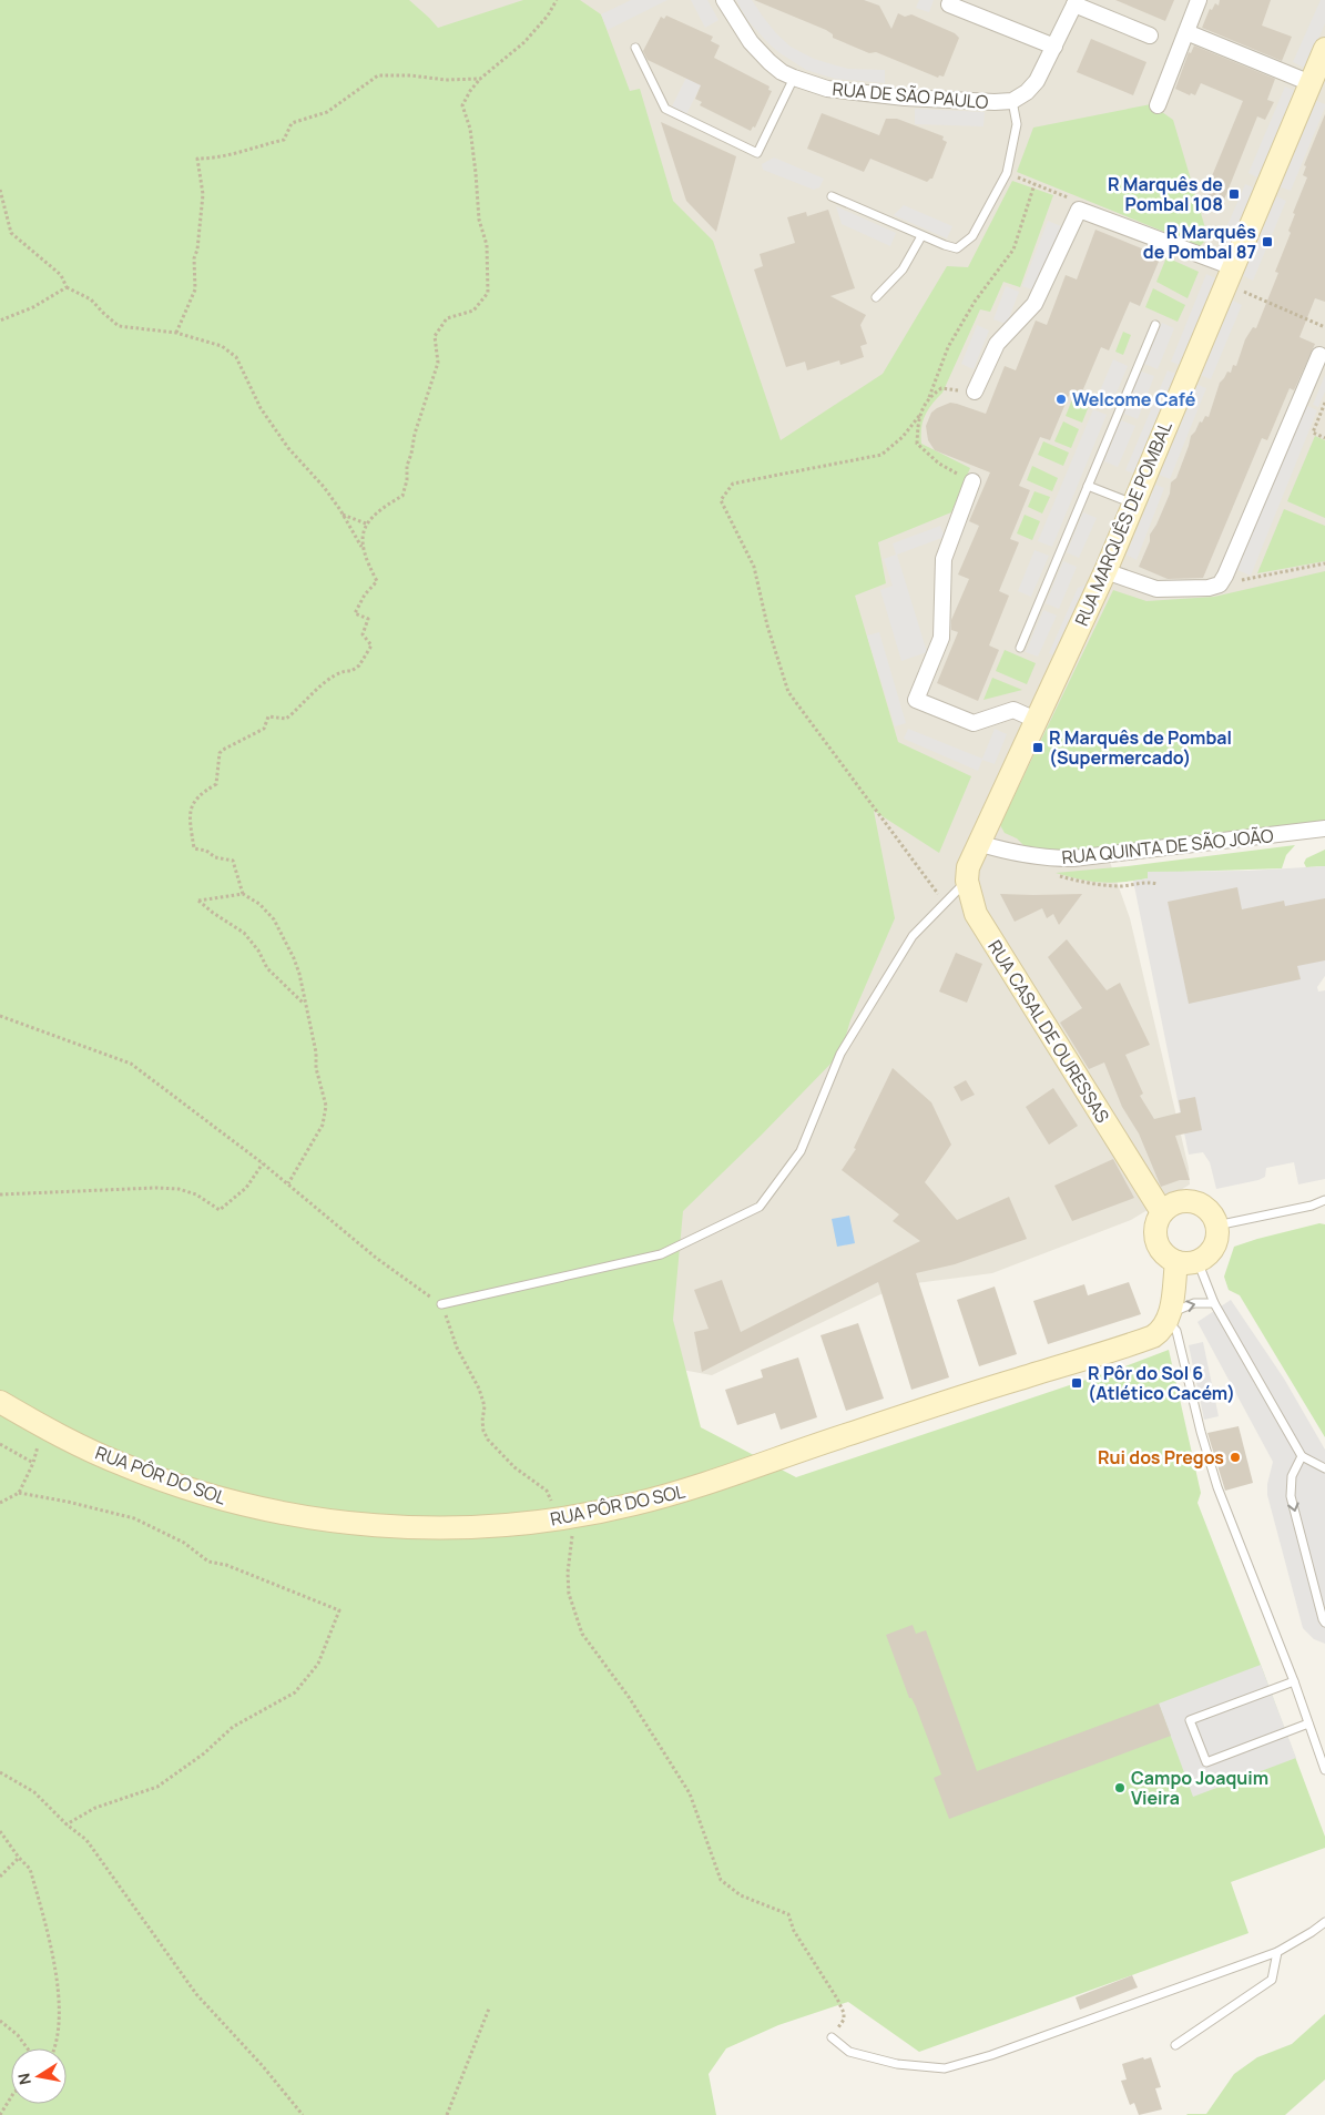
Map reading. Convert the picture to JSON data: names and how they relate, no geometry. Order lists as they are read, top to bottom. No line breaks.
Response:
{"streets":{"street":["RUA DE SÃO PAULO","RUA MARQUÊS DE POMBAL","RUA QUINTA DE SÃO JOÃO","RUA CASAL DE OURESSAS","RUA PÔR DO SOL"]},"crossings":[["RUA MARQUÊS DE POMBAL","RUA QUINTA DE SÃO JOÃO"],["RUA MARQUÊS DE POMBAL","RUA CASAL DE OURESSAS"],["RUA QUINTA DE SÃO JOÃO","RUA CASAL DE OURESSAS"]],"places":{"transit":["R Marquês de Pombal 108","R Marquês de Pombal 87","R Marquês de Pombal (Supermercado)","R Pôr do Sol 6 (Atlético Cacém)"],"other":["Welcome Café","Rui dos Pregos","Campo Joaquim Vieira"]},"north":"left"}
